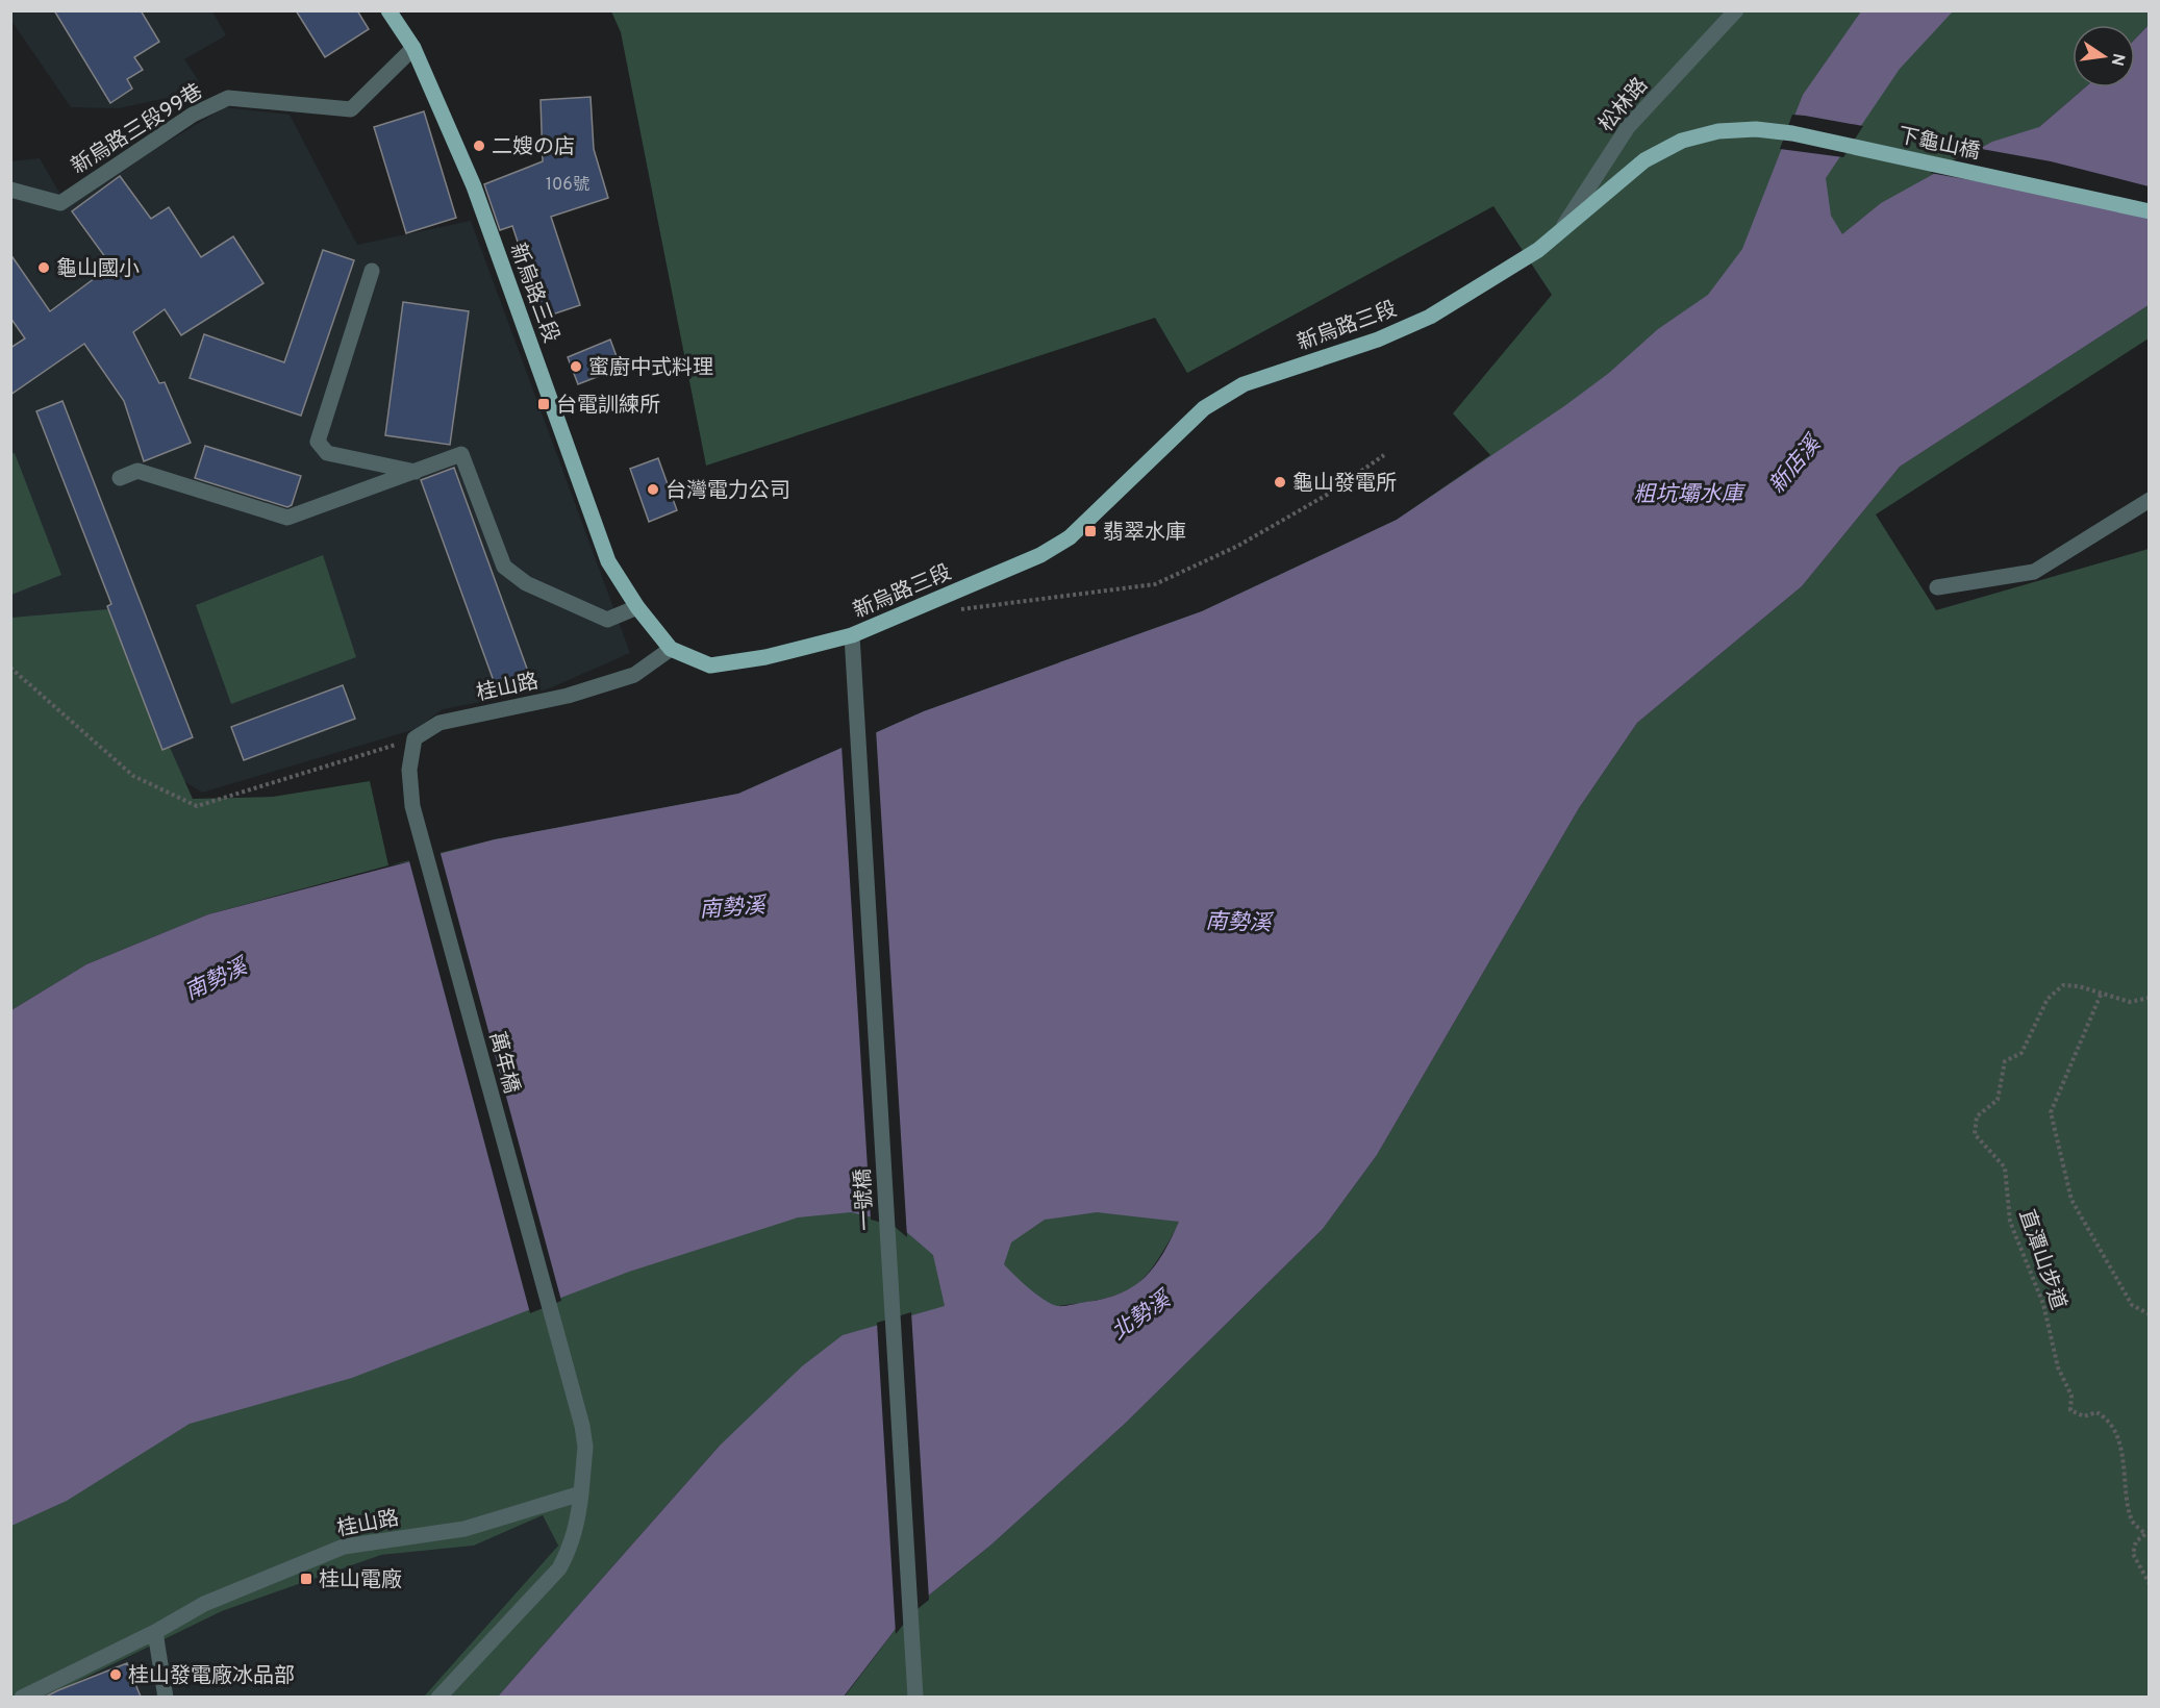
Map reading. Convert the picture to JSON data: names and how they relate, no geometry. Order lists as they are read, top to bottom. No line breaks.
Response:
{"streets":{"main road":["下龜山橋","新烏路三段"],"street":["松林路","新烏路三段99巷","桂山路","萬年橋","一號橋"],"path":["直潭山步道"]},"crossings":[["松林路","新烏路三段"],["新烏路三段99巷","新烏路三段"],["下龜山橋","新烏路三段"],["新烏路三段","桂山路"],["新烏路三段","一號橋"],["桂山路","萬年橋"]],"water":["新店溪","粗坑壩水庫","南勢溪","北勢溪"],"places":{"other":["二嫂の店","龜山國小","蜜廚中式料理","龜山發電所","台灣電力公司","桂山發電廠冰品部"],"transit":["台電訓練所","翡翠水庫","桂山電廠"]},"house_numbers":["106號"],"north":"right"}
